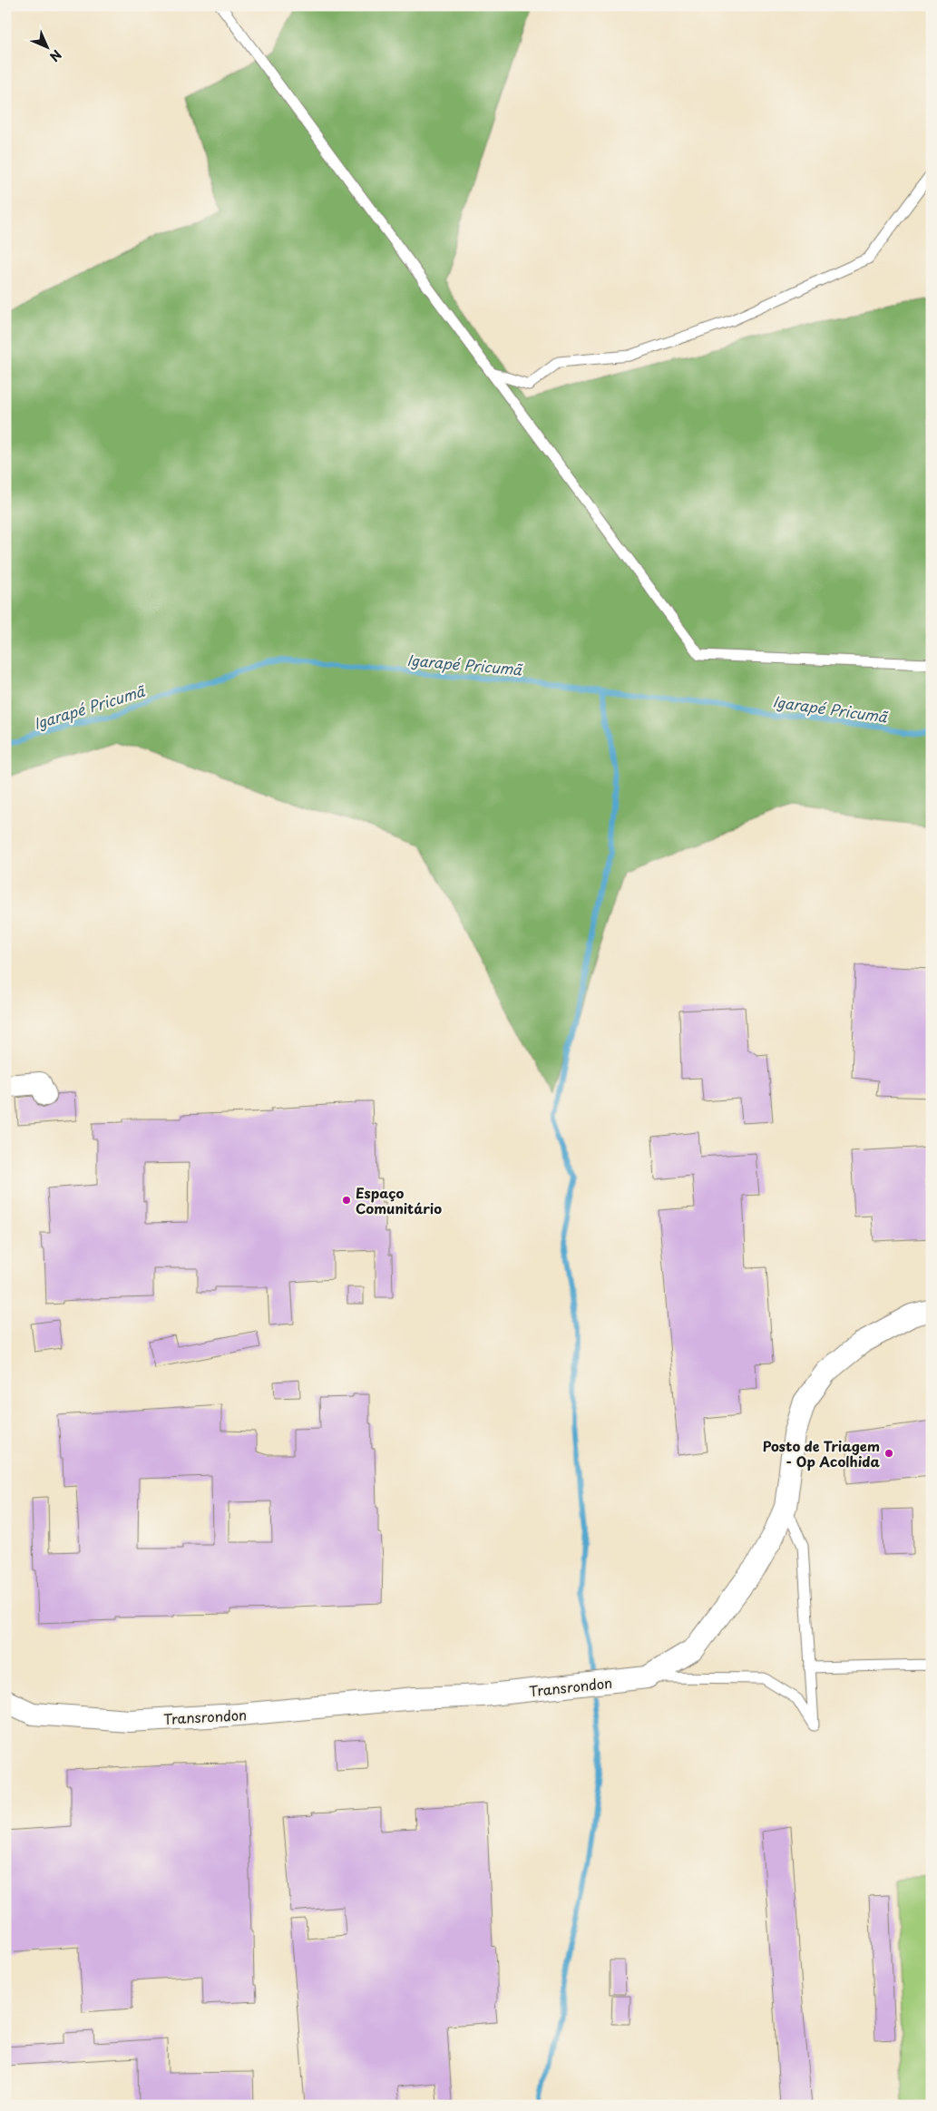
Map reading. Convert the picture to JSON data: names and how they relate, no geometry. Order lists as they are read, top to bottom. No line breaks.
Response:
{"streets":{"street":["Transrondon"]},"water":["Igarapé Pricumã"],"places":["Espaço Comunitário","Posto de Triagem - Op Acolhida"],"north":"bottom right"}
